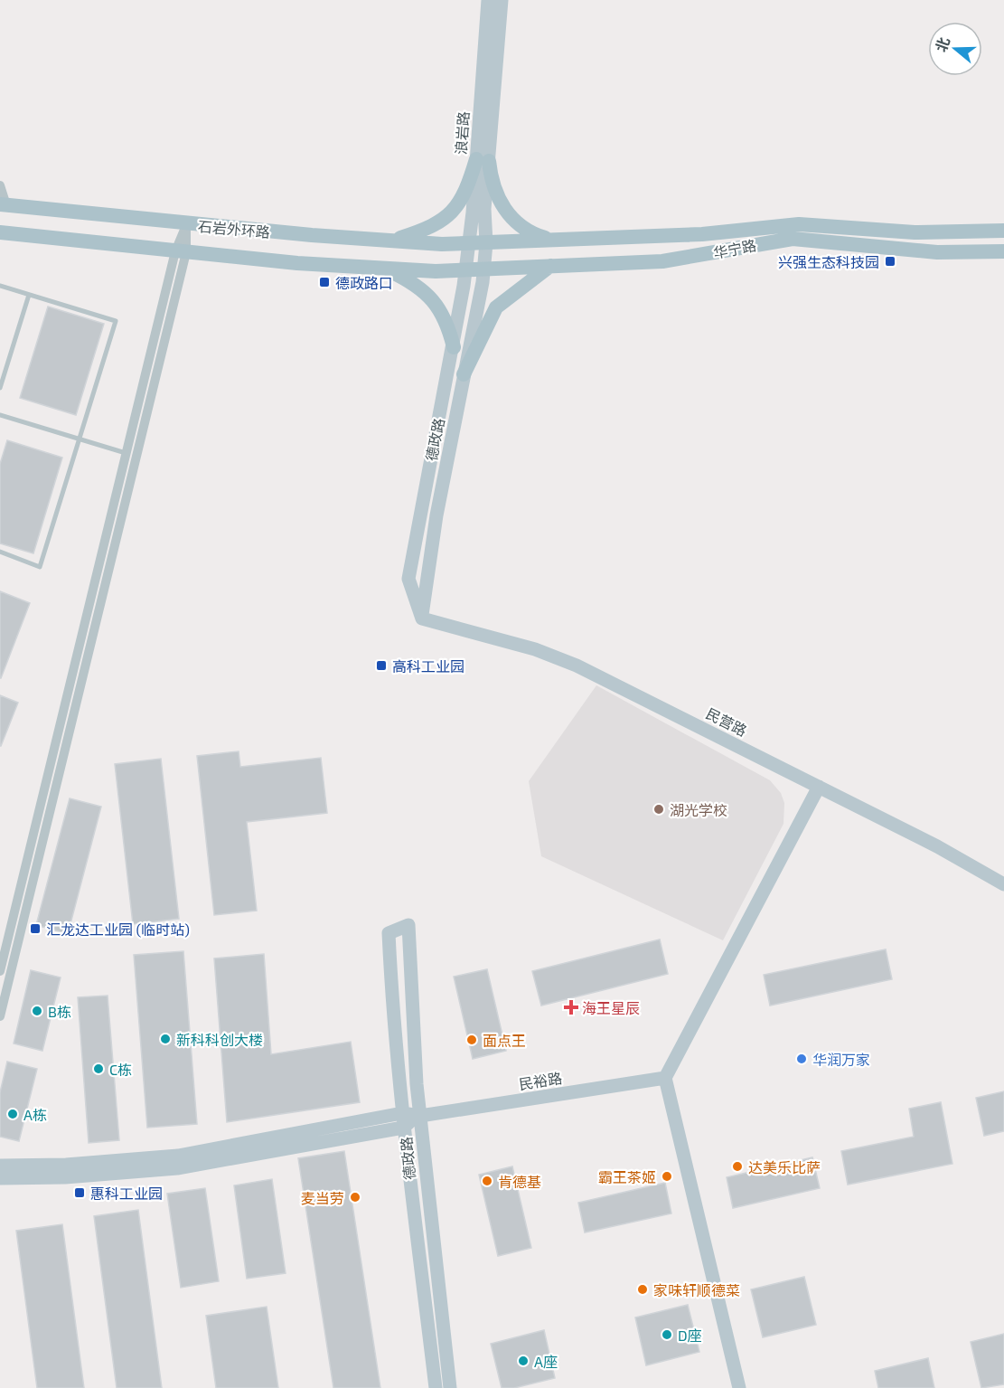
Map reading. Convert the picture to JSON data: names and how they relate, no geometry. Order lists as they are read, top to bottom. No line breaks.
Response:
{"streets":{"main road":["石岩外环路","华宁路"],"street":["浪岩路","德政路","民营路","民裕路"]},"crossings":[["浪岩路","石岩外环路"],["浪岩路","华宁路"],["浪岩路","德政路"],["石岩外环路","华宁路"],["石岩外环路","德政路"],["华宁路","德政路"],["德政路","民营路"],["德政路","民裕路"]],"places":{"transit":["兴强生态科技园","德政路口","高科工业园","汇龙达工业园 (临时站)","惠科工业园"],"other":["湖光学校","B栋","新科科创大楼","面点王","华润万家","C栋","A栋","达美乐比萨","霸王茶姬","肯德基","麦当劳","家味轩顺德菜","D座","A座"],"health":["海王星辰"]},"north":"left"}
